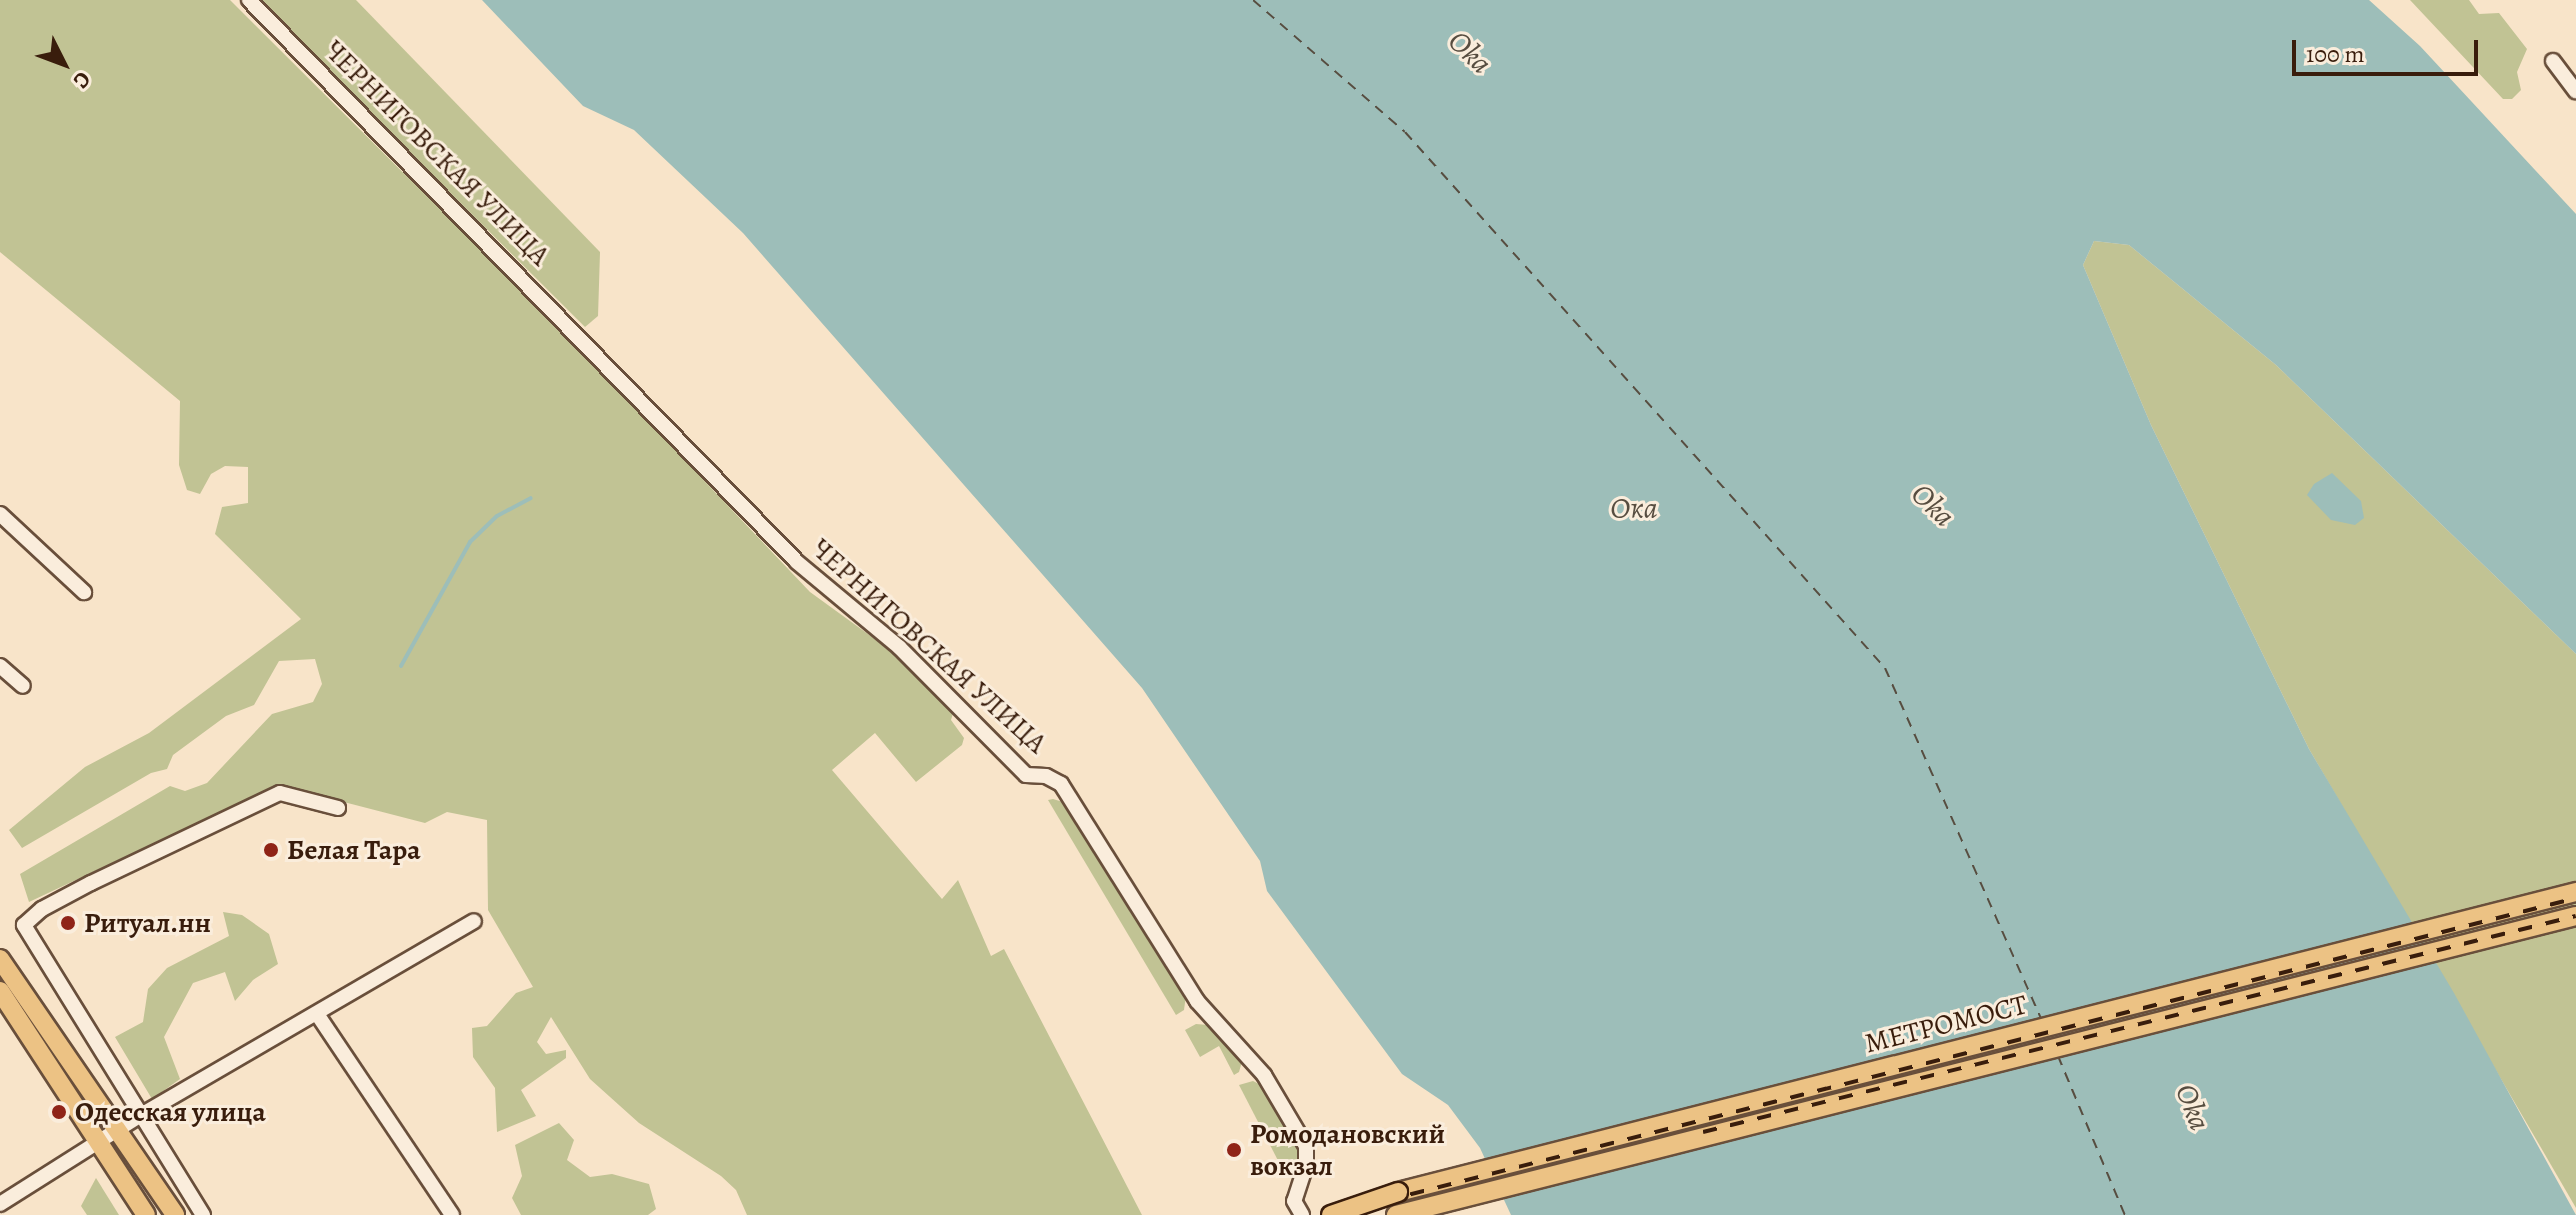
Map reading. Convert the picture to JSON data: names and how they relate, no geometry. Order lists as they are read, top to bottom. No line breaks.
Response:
{"streets":{"main road":["МЕТРОМОСТ"],"street":["ЧЕРНИГОВСКАЯ УЛИЦА"]},"water":["Oka","Ока"],"places":["Белая Тара","Ритуал.нн","Одесская улица","Ромодановский вокзал"],"scale_bar":"100 m","north":"bottom right"}
